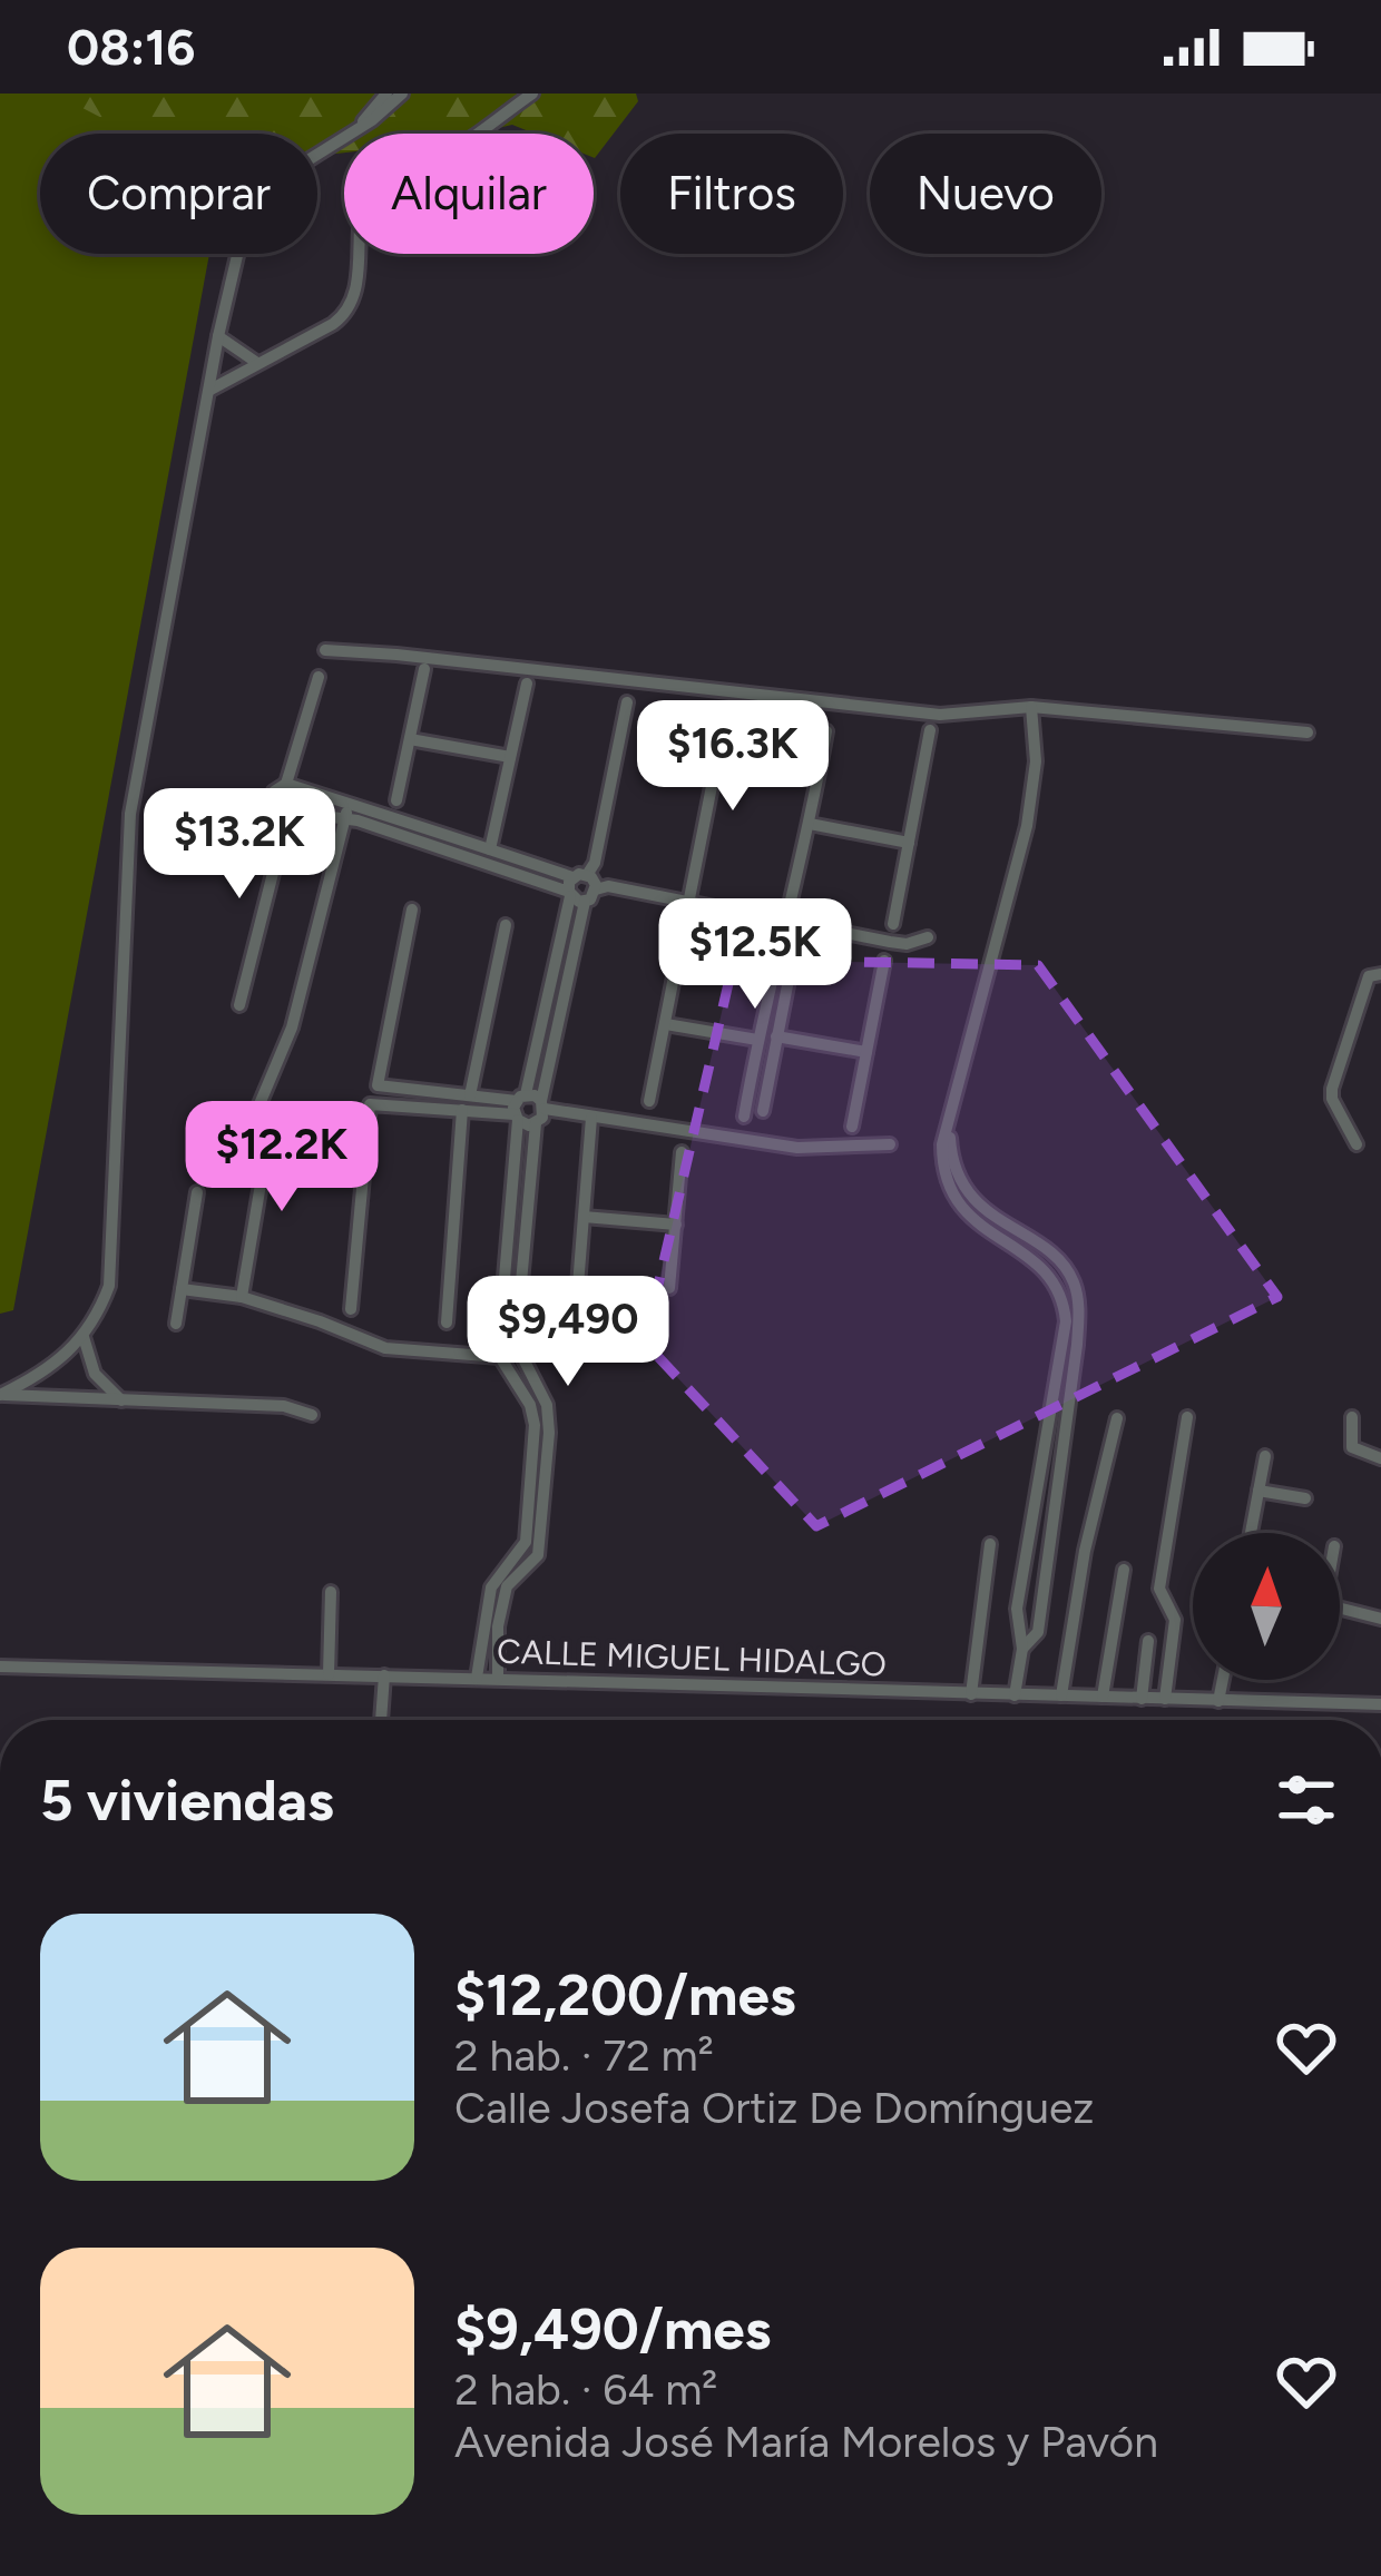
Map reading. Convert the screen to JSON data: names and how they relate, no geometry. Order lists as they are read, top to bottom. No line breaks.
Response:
{"streets":{"street":["CALLE MIGUEL HIDALGO"]},"north":"top","page":{"status":"08:16","chip":["Comprar","Alquilar","Filtros","Nuevo"],"price":["$16.3K","$13.2K","$12.5K","$12.2K","$9,490"],"heading":"5 viviendas","list":[{"name":"$12,200/mes","note":"2 hab. · 72 m² · Calle Josefa Ortiz De Domínguez"},{"name":"$9,490/mes","note":"2 hab. · 64 m² · Avenida José María Morelos y Pavón"}]}}
